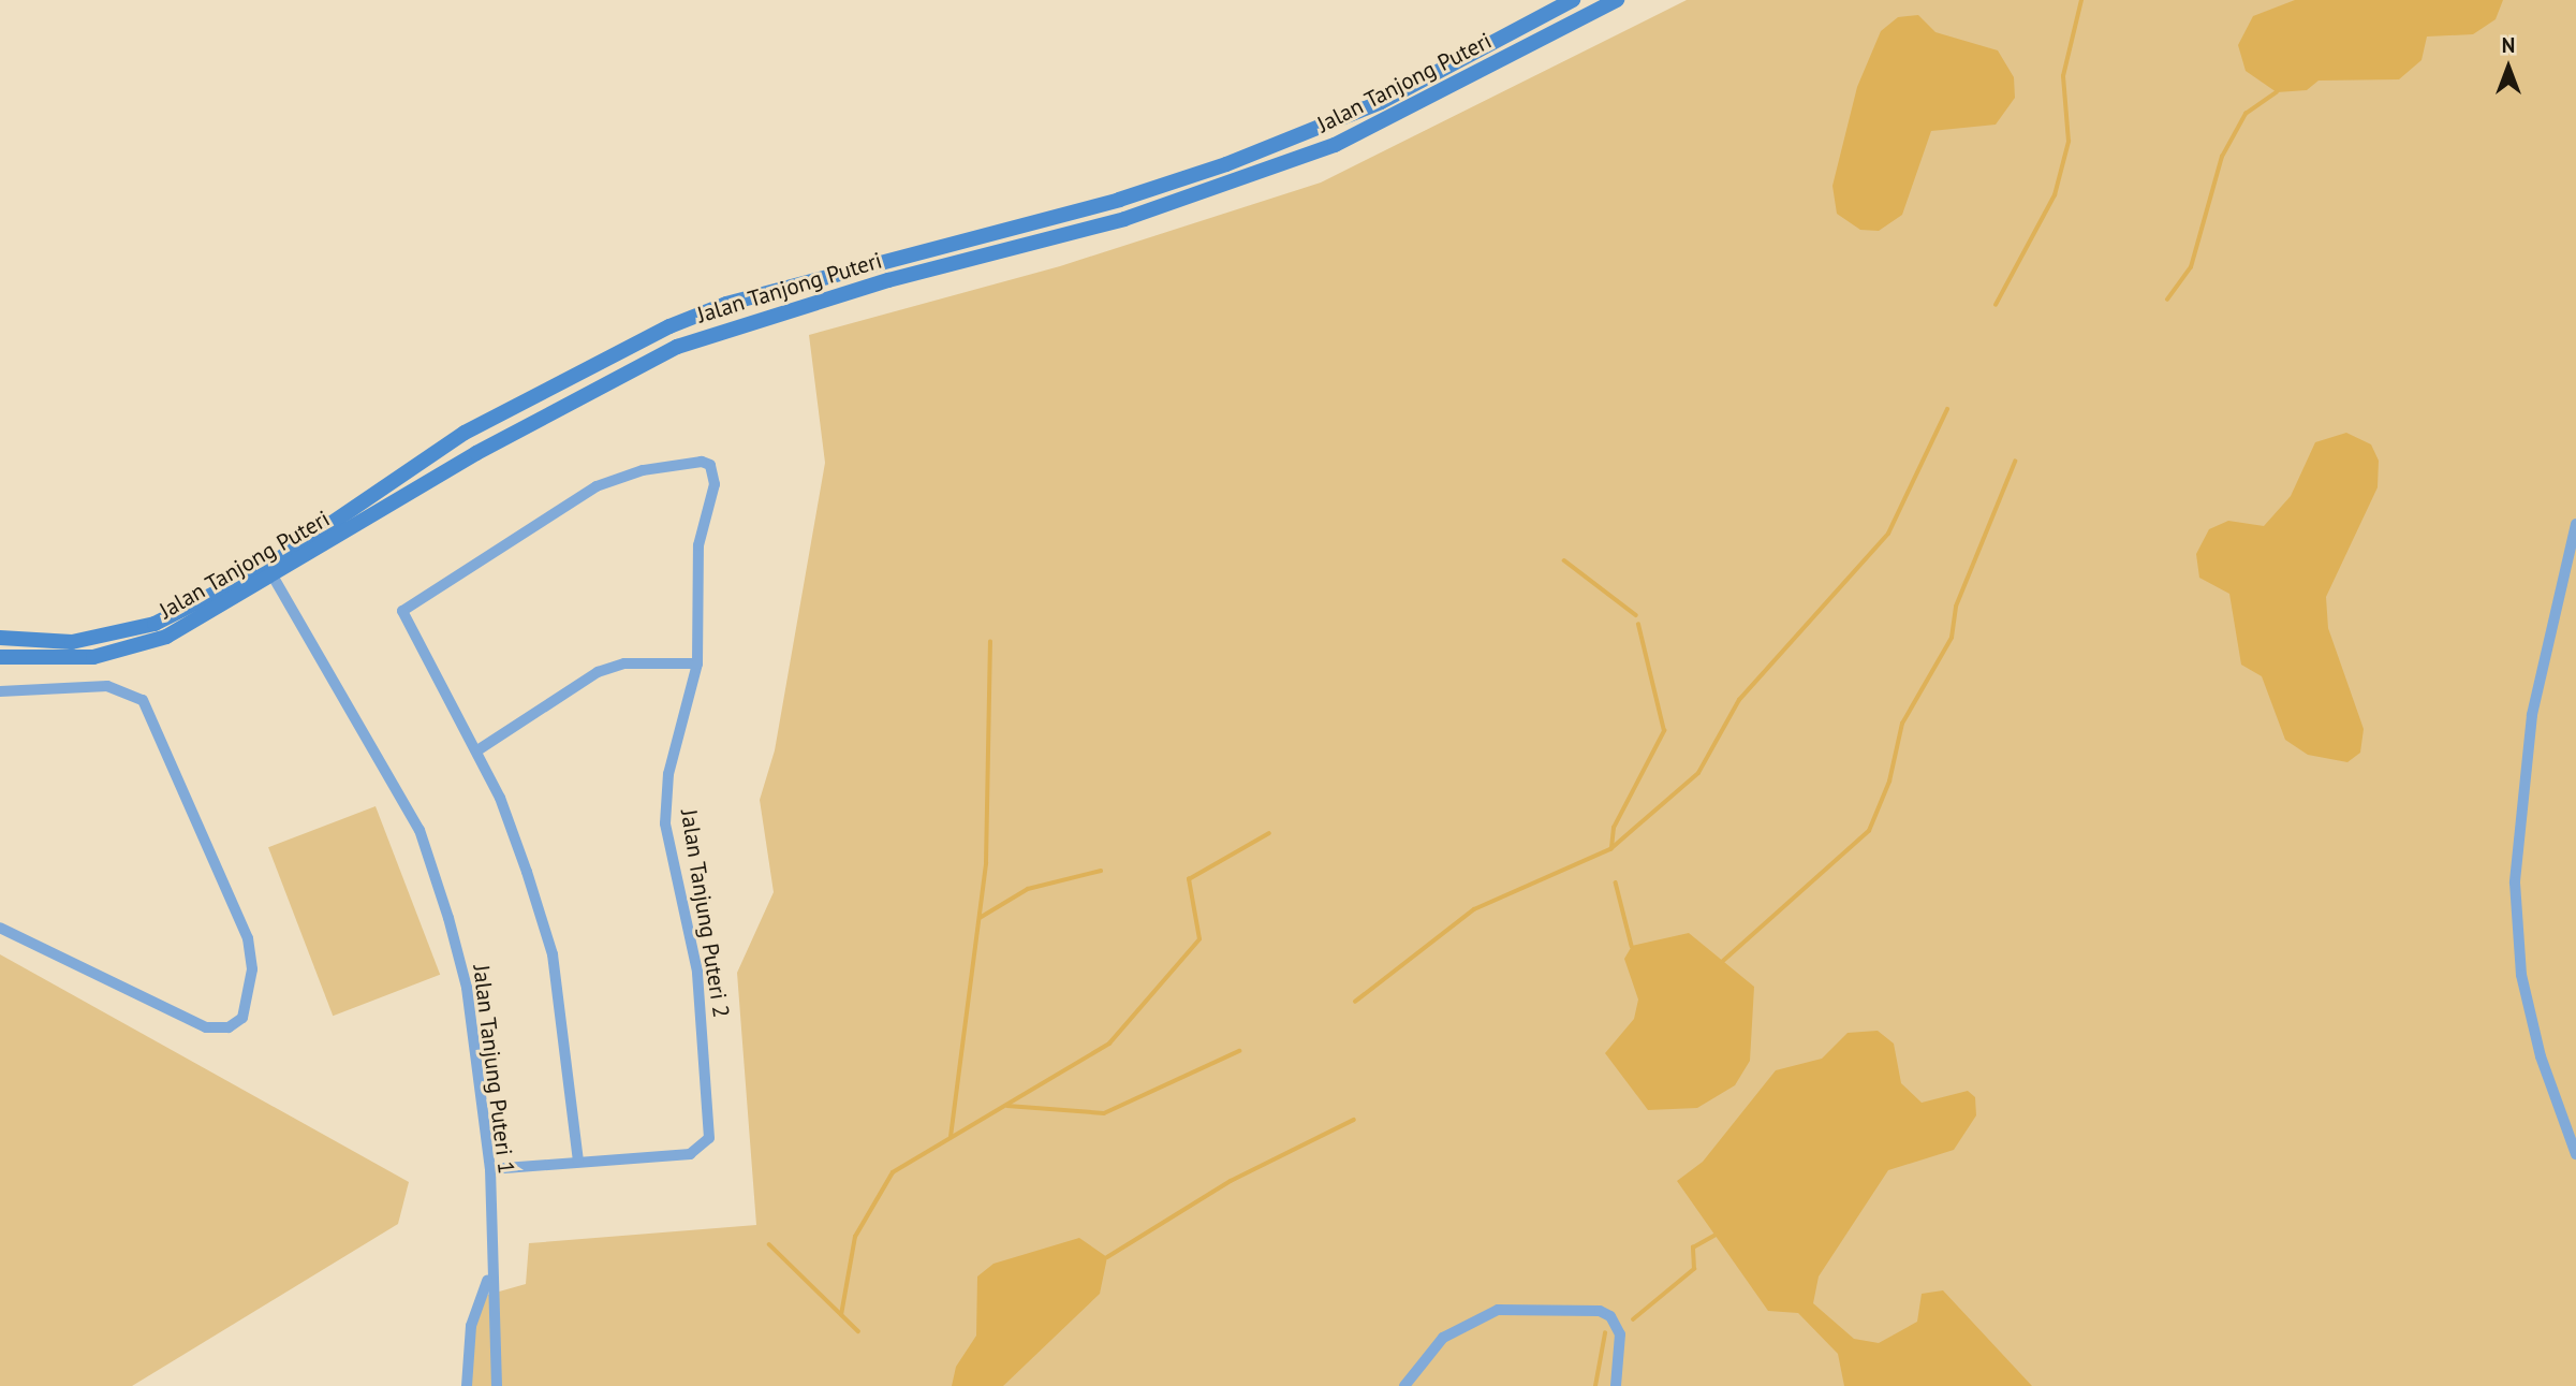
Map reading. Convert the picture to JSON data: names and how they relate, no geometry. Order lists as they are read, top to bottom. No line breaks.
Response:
{"streets":{"street":["Jalan Tanjong Puteri","Jalan Tanjung Puteri 2","Jalan Tanjung Puteri 1"]},"crossings":[["Jalan Tanjong Puteri","Jalan Tanjung Puteri 1"],["Jalan Tanjung Puteri 2","Jalan Tanjung Puteri 1"]],"north":"top"}
